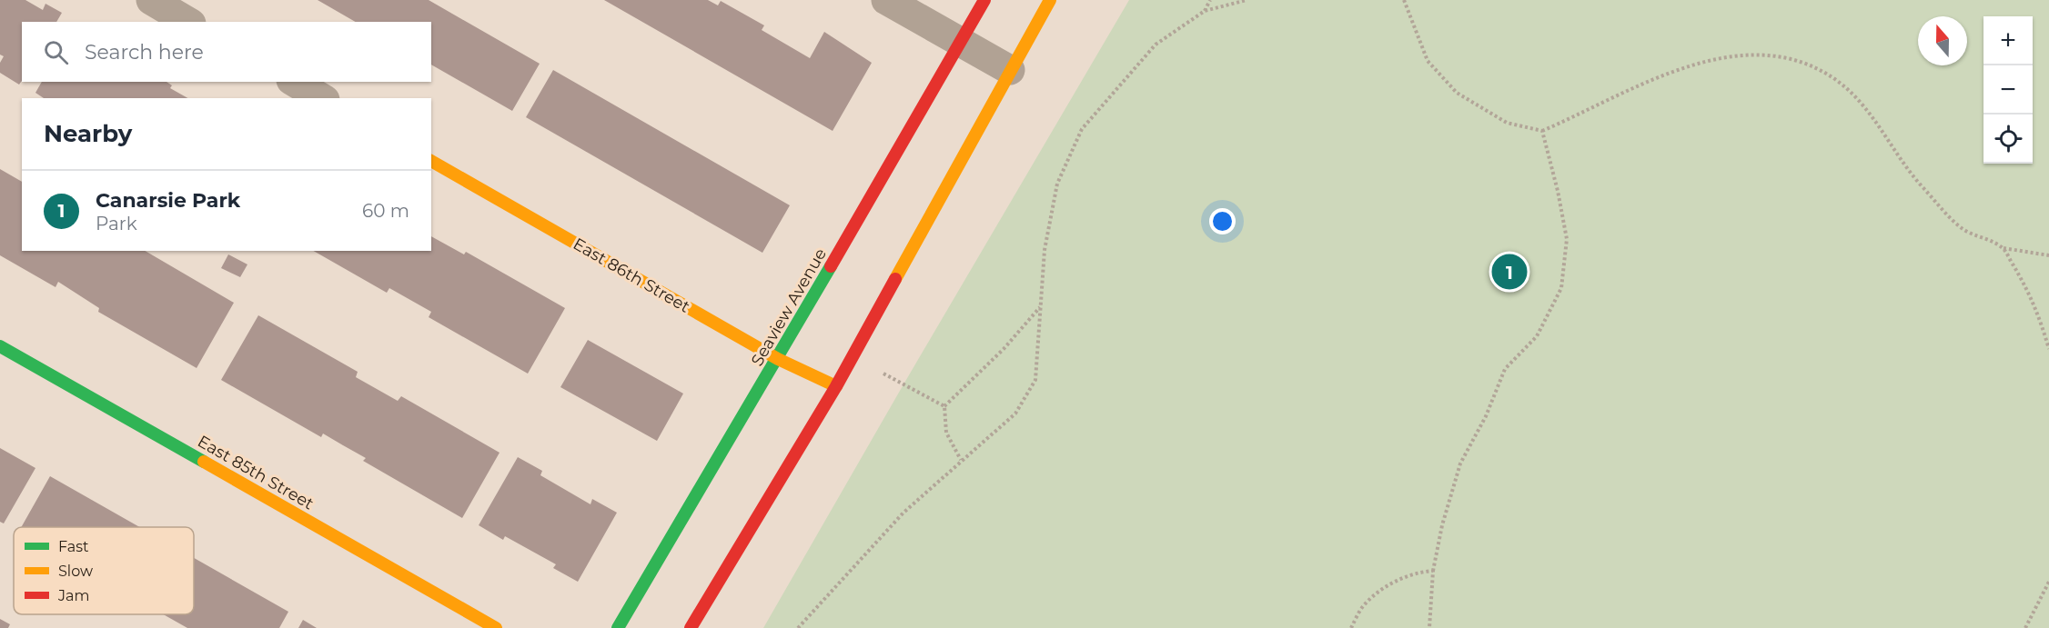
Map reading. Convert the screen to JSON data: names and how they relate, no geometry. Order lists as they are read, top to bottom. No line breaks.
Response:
{"streets":{"street":["East 86th Street","Seaview Avenue","East 85th Street"]},"crossings":[["East 86th Street","Seaview Avenue"]],"legend":["Fast","Slow","Jam"],"north":"top","page":{"map_buttons":["+","−"],"search":"Search here","heading":"Nearby","list":[{"mark":"1","name":"Canarsie Park","note":"Park","value":"60 m"}],"pins":"1"}}
